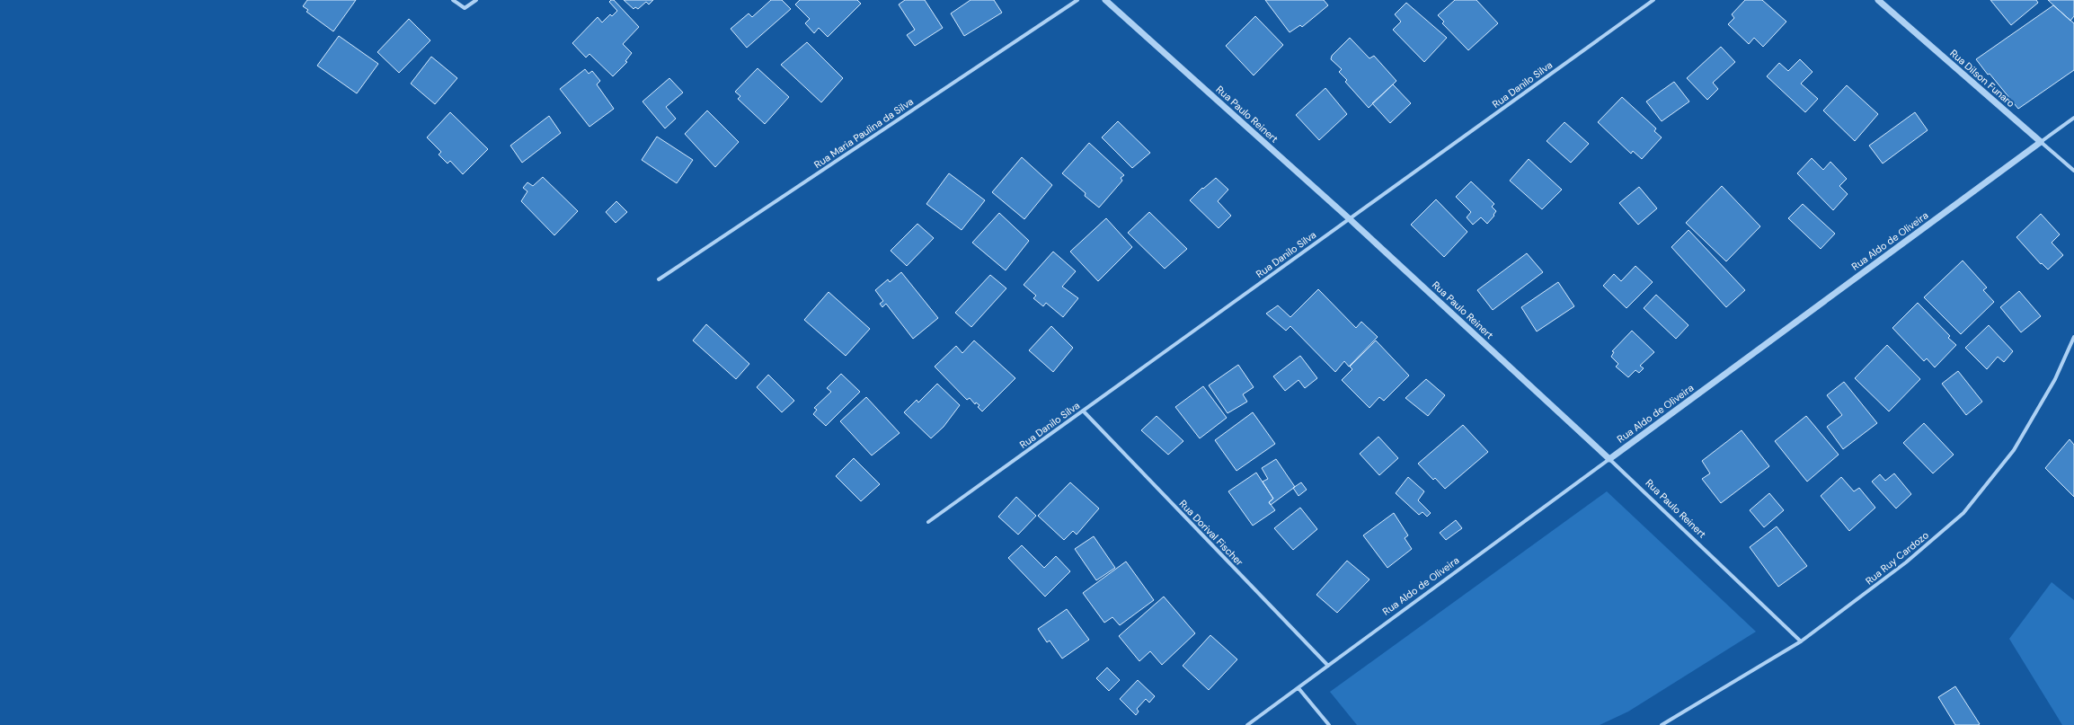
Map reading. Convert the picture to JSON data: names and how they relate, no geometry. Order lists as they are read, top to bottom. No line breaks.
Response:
{"streets":{"street":["Rua Dilson Funaro","Rua Danilo Silva","Rua Paulo Reinert","Rua Maria Paulina da Silva","Rua Aldo de Oliveira","Rua Dorival Fischer","Rua Ruy Cardozo"]},"crossings":[["Rua Dilson Funaro","Rua Aldo de Oliveira"],["Rua Danilo Silva","Rua Paulo Reinert"],["Rua Danilo Silva","Rua Dorival Fischer"],["Rua Paulo Reinert","Rua Aldo de Oliveira"],["Rua Paulo Reinert","Rua Ruy Cardozo"],["Rua Aldo de Oliveira","Rua Dorival Fischer"]]}
